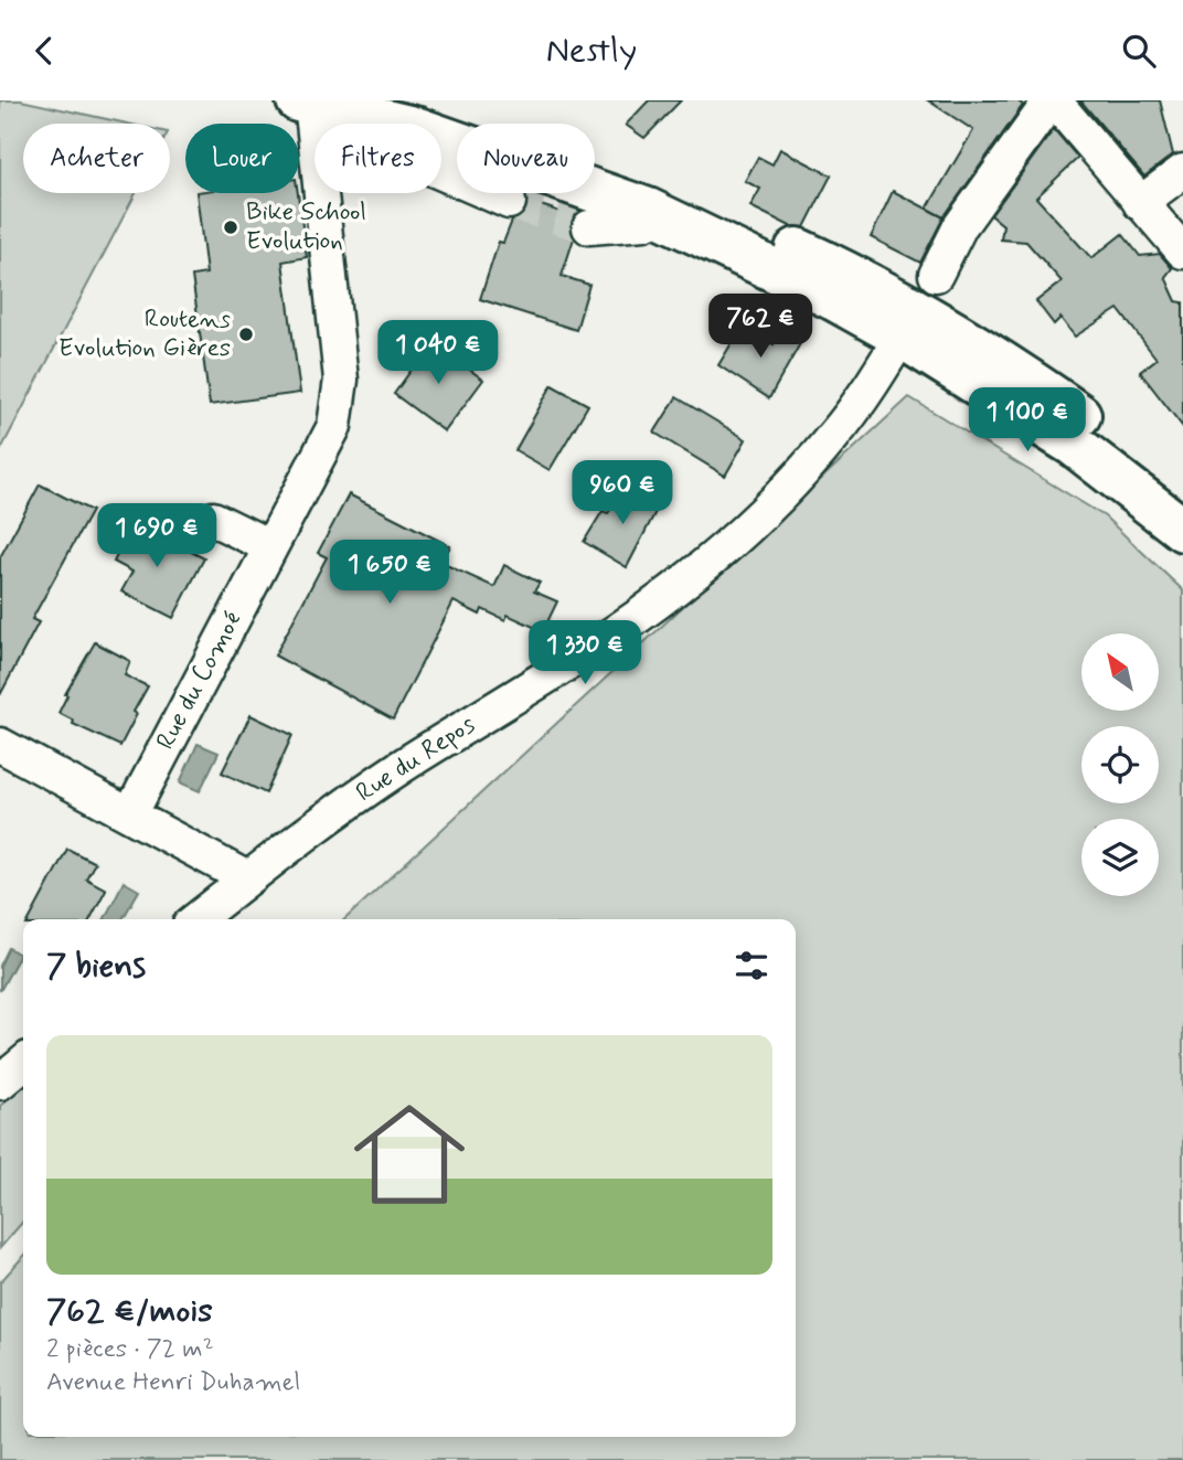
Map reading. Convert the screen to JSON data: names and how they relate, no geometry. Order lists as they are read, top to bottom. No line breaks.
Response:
{"streets":{"street":["Rue du Comoé","Rue du Repos"]},"places":["Bike School Evolution","Routens Evolution Gières"],"north":"top left","page":{"header":"Nestly","chip":["Acheter","Louer","Filtres","Nouveau"],"price":["762 €","1 040 €","1 100 €","960 €","1 690 €","1 650 €","1 330 €"],"heading":"7 biens","list":[{"name":"762 €/mois","note":"2 pièces · 72 m² · Avenue Henri Duhamel"}]}}
